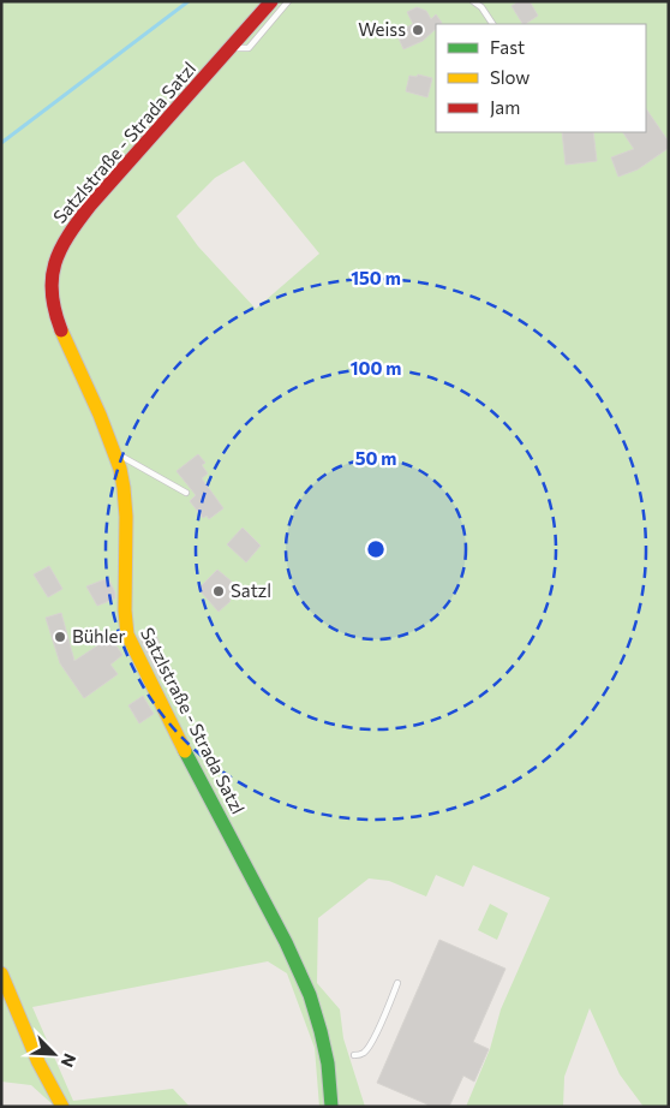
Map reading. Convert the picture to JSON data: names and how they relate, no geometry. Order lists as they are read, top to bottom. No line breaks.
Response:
{"streets":{"street":["Satzlstraße - Strada Satzl"]},"places":["Weiss","Satzl","Bühler"],"legend":["Fast","Slow","Jam"],"north":"bottom right","rings":["150 m","100 m","50 m"]}
